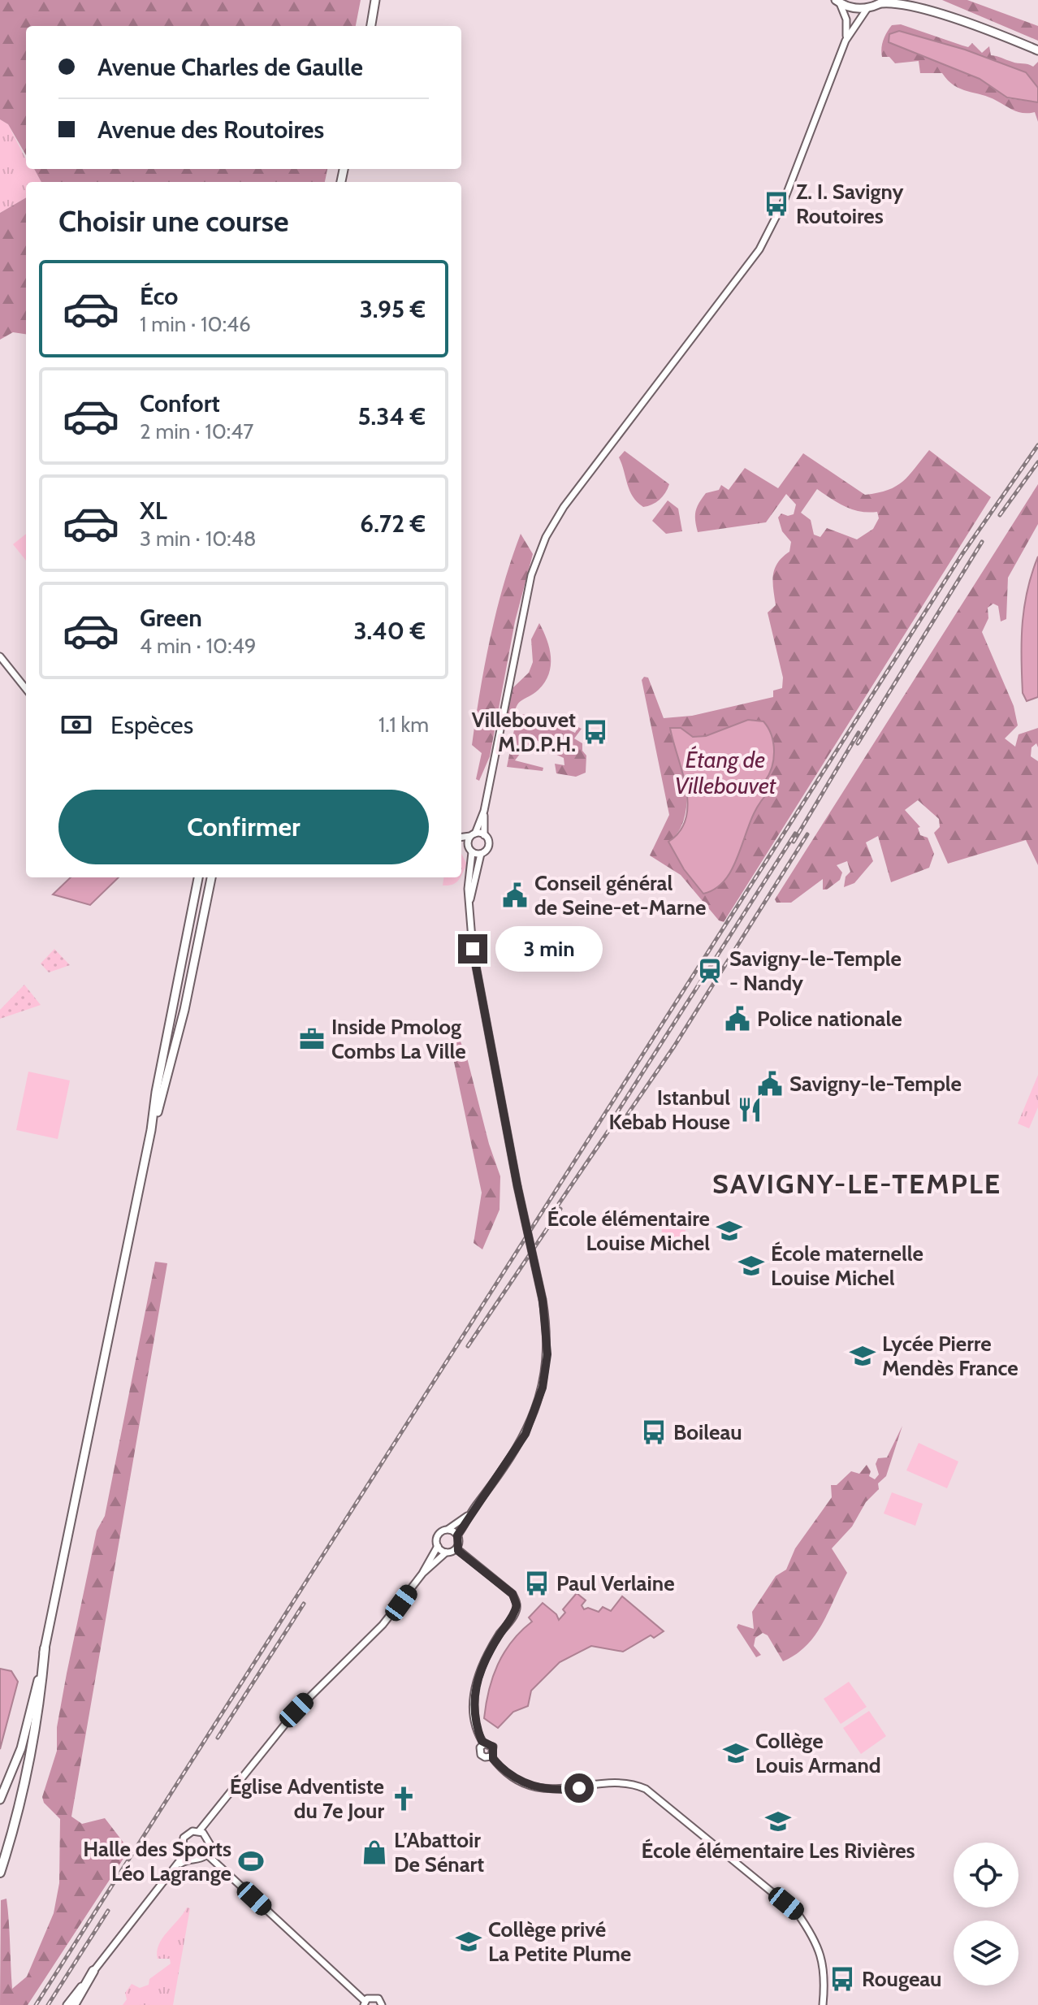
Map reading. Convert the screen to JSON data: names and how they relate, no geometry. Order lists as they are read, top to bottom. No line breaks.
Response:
{"districts":["SAVIGNY-LE-TEMPLE"],"water":["Étang de Villebouvet"],"places":{"bus stop":["Z. I. Savigny Routoires","Villebouvet M.D.P.H.","Boileau","Paul Verlaine","Rougeau"],"public building":["Conseil général de Seine-et-Marne","Police nationale","Savigny-le-Temple"],"station":["Savigny-le-Temple - Nandy"],"office":["Inside Pmolog Combs La Ville"],"restaurant":["Istanbul Kebab House"],"school or university":["École élémentaire Louise Michel","École maternelle Louise Michel","Lycée Pierre Mendès France","Collège Louis Armand","École élémentaire Les Rivières","Collège privé La Petite Plume"],"church":["Église Adventiste du 7e Jour"],"shop":["L’Abattoir De Sénart"],"sports":["Halle des Sports Léo Lagrange"]},"page":{"banner":["Avenue Charles de Gaulle","Avenue des Routoires"],"heading":"Choisir une course","list":[{"name":"Éco","note":"1 min · 10:46","value":"3.95 €"},{"name":"Confort","note":"2 min · 10:47","value":"5.34 €"},{"name":"XL","note":"3 min · 10:48","value":"6.72 €"},{"name":"Green","note":"4 min · 10:49","value":"3.40 €"}],"pay":["Espèces","1.1 km"],"buttons":"Confirmer","bubble":"3 min"}}
